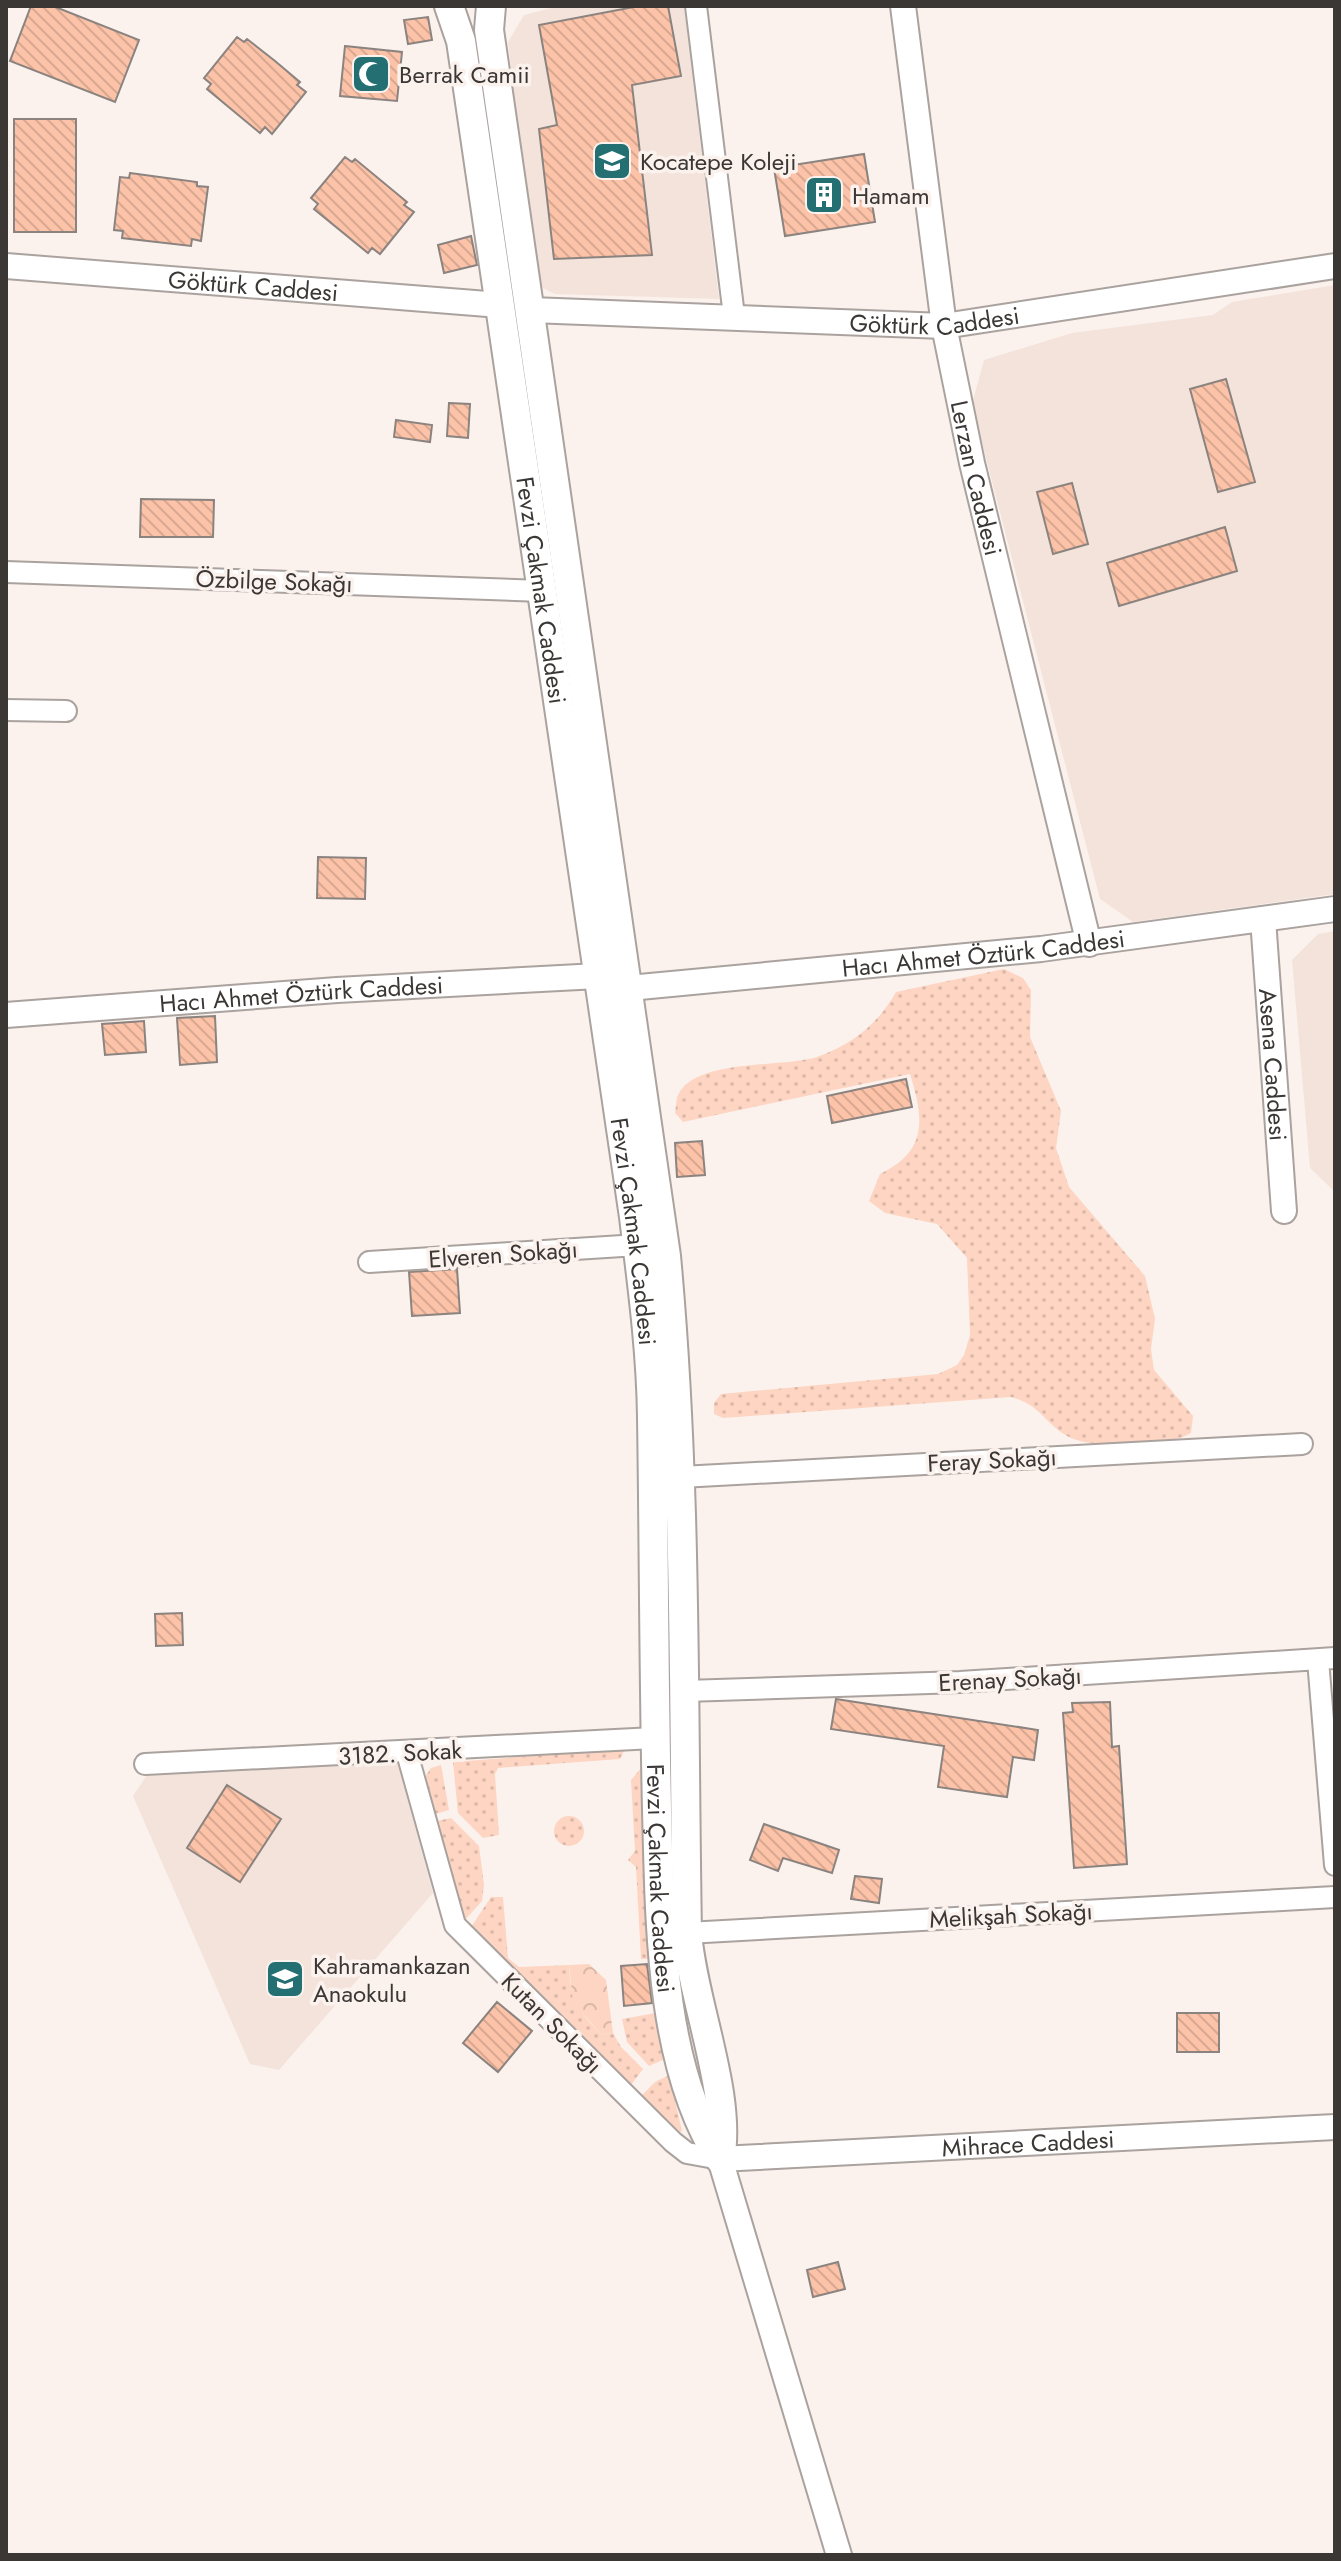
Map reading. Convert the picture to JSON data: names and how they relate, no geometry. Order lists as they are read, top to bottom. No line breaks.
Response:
{"streets":{"main road":["Fevzi Çakmak Caddesi"],"street":["Göktürk Caddesi","Lerzan Caddesi","Özbilge Sokağı","Hacı Ahmet Öztürk Caddesi","Asena Caddesi","Elveren Sokağı","Feray Sokağı","Erenay Sokağı","3182. Sokak","Melikşah Sokağı","Kutan Sokağı","Mihrace Caddesi"]},"crossings":[["Göktürk Caddesi","Lerzan Caddesi"],["Göktürk Caddesi","Fevzi Çakmak Caddesi"],["Lerzan Caddesi","Hacı Ahmet Öztürk Caddesi"],["Özbilge Sokağı","Fevzi Çakmak Caddesi"],["Fevzi Çakmak Caddesi","Hacı Ahmet Öztürk Caddesi"],["Fevzi Çakmak Caddesi","Elveren Sokağı"],["Fevzi Çakmak Caddesi","Feray Sokağı"],["Fevzi Çakmak Caddesi","Erenay Sokağı"],["Fevzi Çakmak Caddesi","3182. Sokak"],["Fevzi Çakmak Caddesi","Melikşah Sokağı"],["Fevzi Çakmak Caddesi","Kutan Sokağı"],["Fevzi Çakmak Caddesi","Mihrace Caddesi"],["Hacı Ahmet Öztürk Caddesi","Asena Caddesi"],["3182. Sokak","Kutan Sokağı"],["Kutan Sokağı","Mihrace Caddesi"]],"places":{"mosque":["Berrak Camii"],"school or university":["Kocatepe Koleji","Kahramankazan Anaokulu"],"building":["Hamam"]}}
